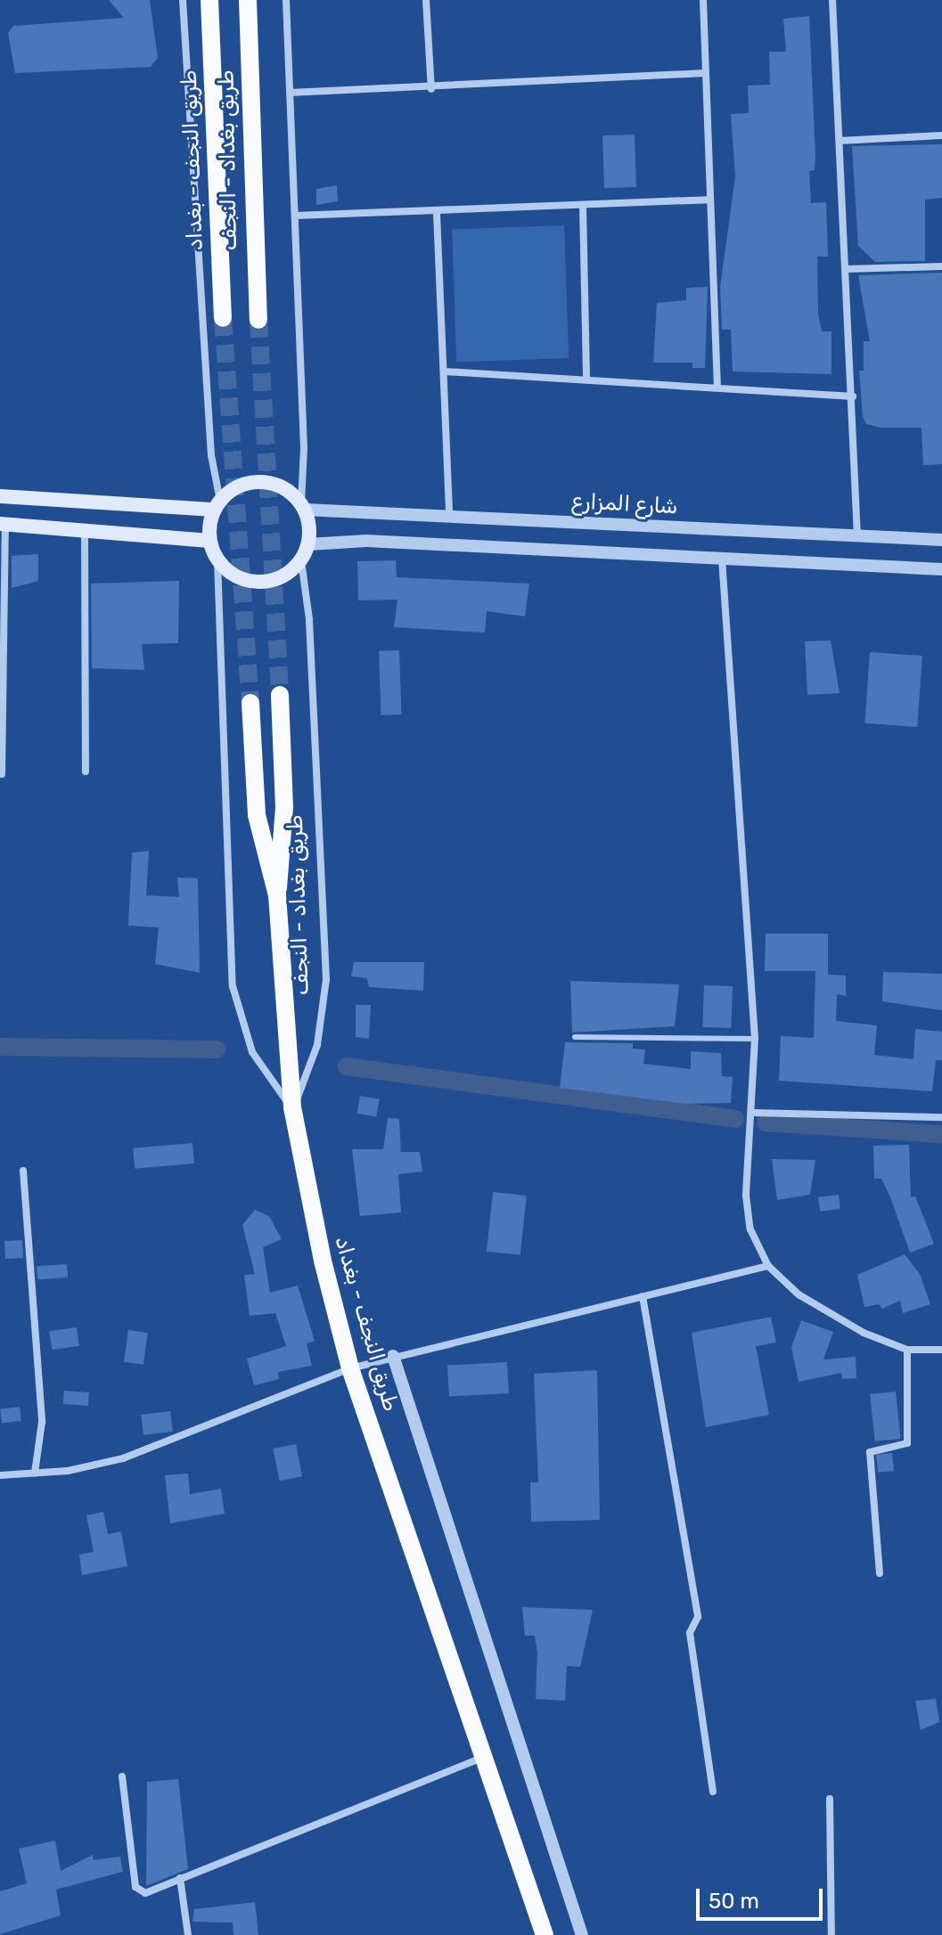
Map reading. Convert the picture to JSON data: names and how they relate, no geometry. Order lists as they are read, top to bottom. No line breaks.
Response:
{"streets":{"main road":["طريق النجف - بغداد","طريق بغداد - النجف"],"street":["شارع المزارع"]},"crossings":[["طريق النجف - بغداد","طريق بغداد - النجف"],["طريق بغداد - النجف","شارع المزارع"]],"scale_bar":"50 m"}
